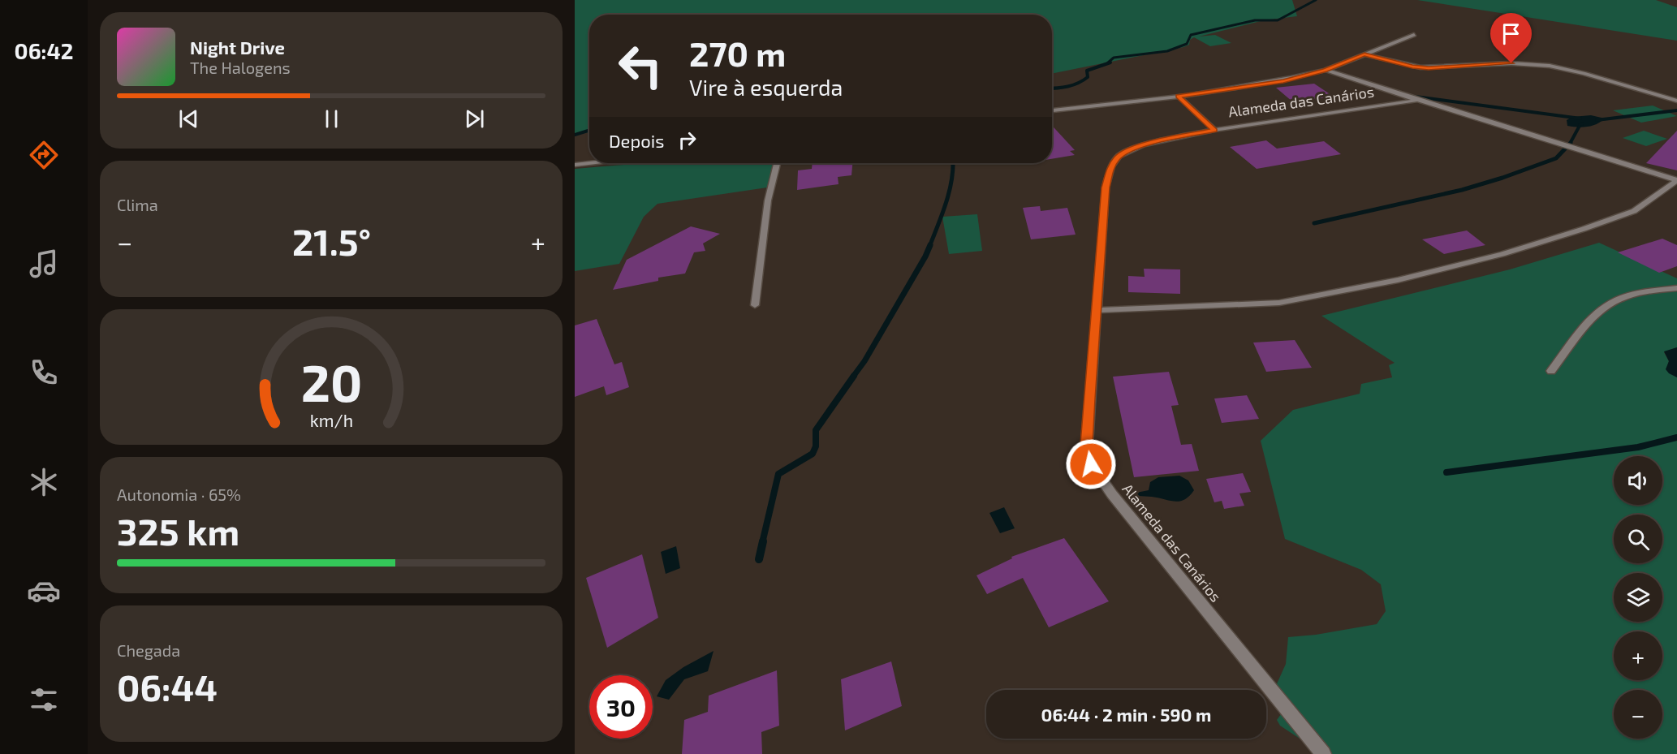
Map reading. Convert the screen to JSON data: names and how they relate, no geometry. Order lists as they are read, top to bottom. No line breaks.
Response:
{"streets":{"street":["Alameda das Canários"]},"page":{"tabs":"06:42","turn":["270 m","Vire à esquerda"],"song":["Night Drive","The Halogens"],"then":"Depois","tile":["Clima",["Autonomia · 65%","325 km"],["Chegada","06:44"]],"heat":["−","21.5°","+"],"map_buttons":["+","−"],"limit":"30","trip":"06:44 · 2 min · 590 m","gauge":["20","km/h"]}}
